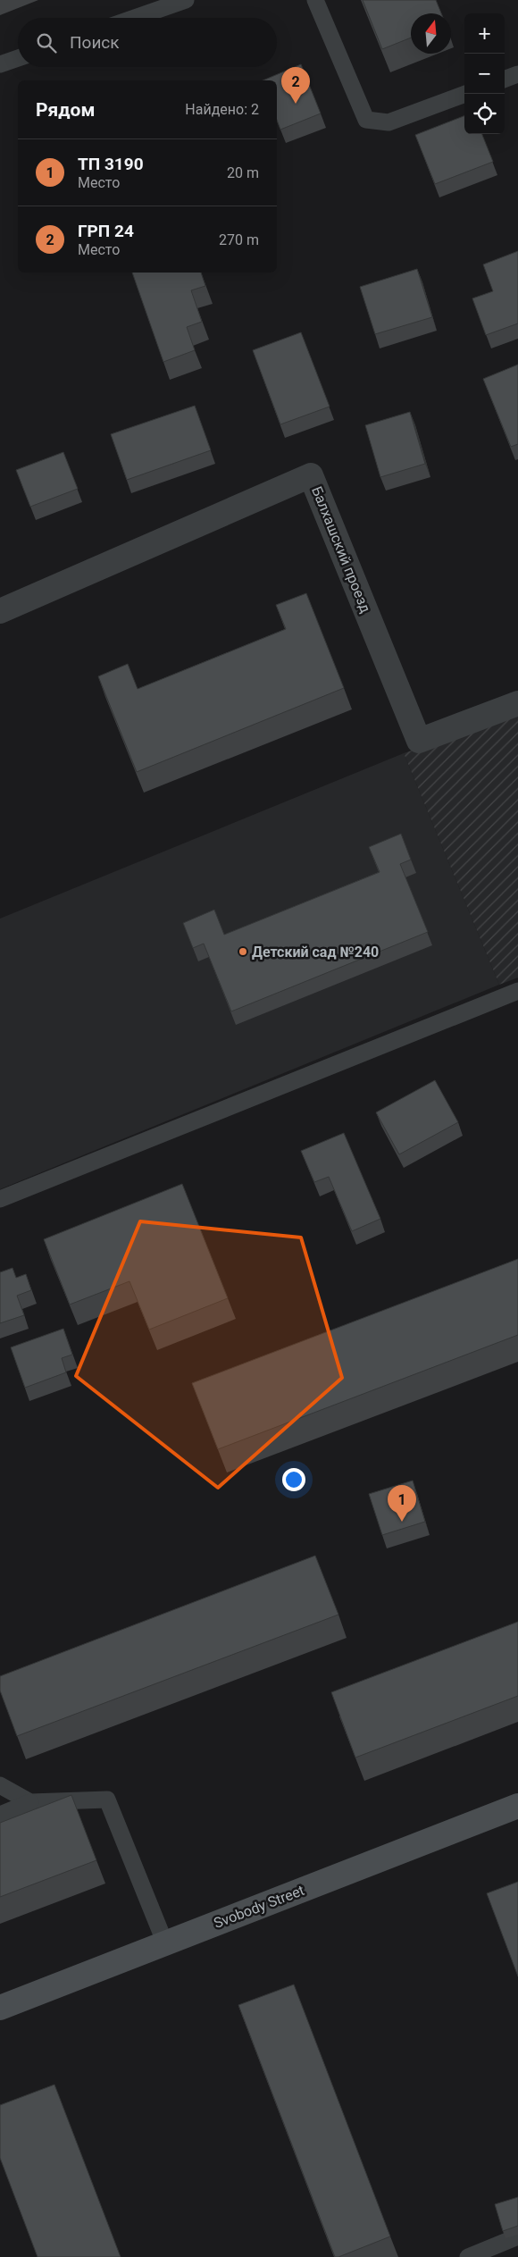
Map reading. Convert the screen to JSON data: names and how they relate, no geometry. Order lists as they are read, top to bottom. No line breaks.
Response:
{"streets":{"main road":["Svobody Street"],"street":["Балхашский проезд"]},"places":["Детский сад №240"],"north":"top","page":{"map_buttons":["+","−"],"search":"Поиск","pins":["2","1"],"heading":["Рядом","Найдено: 2"],"list":[{"mark":"1","name":"ТП 3190","note":"Место","value":"20 m"},{"mark":"2","name":"ГРП 24","note":"Место","value":"270 m"}]}}
